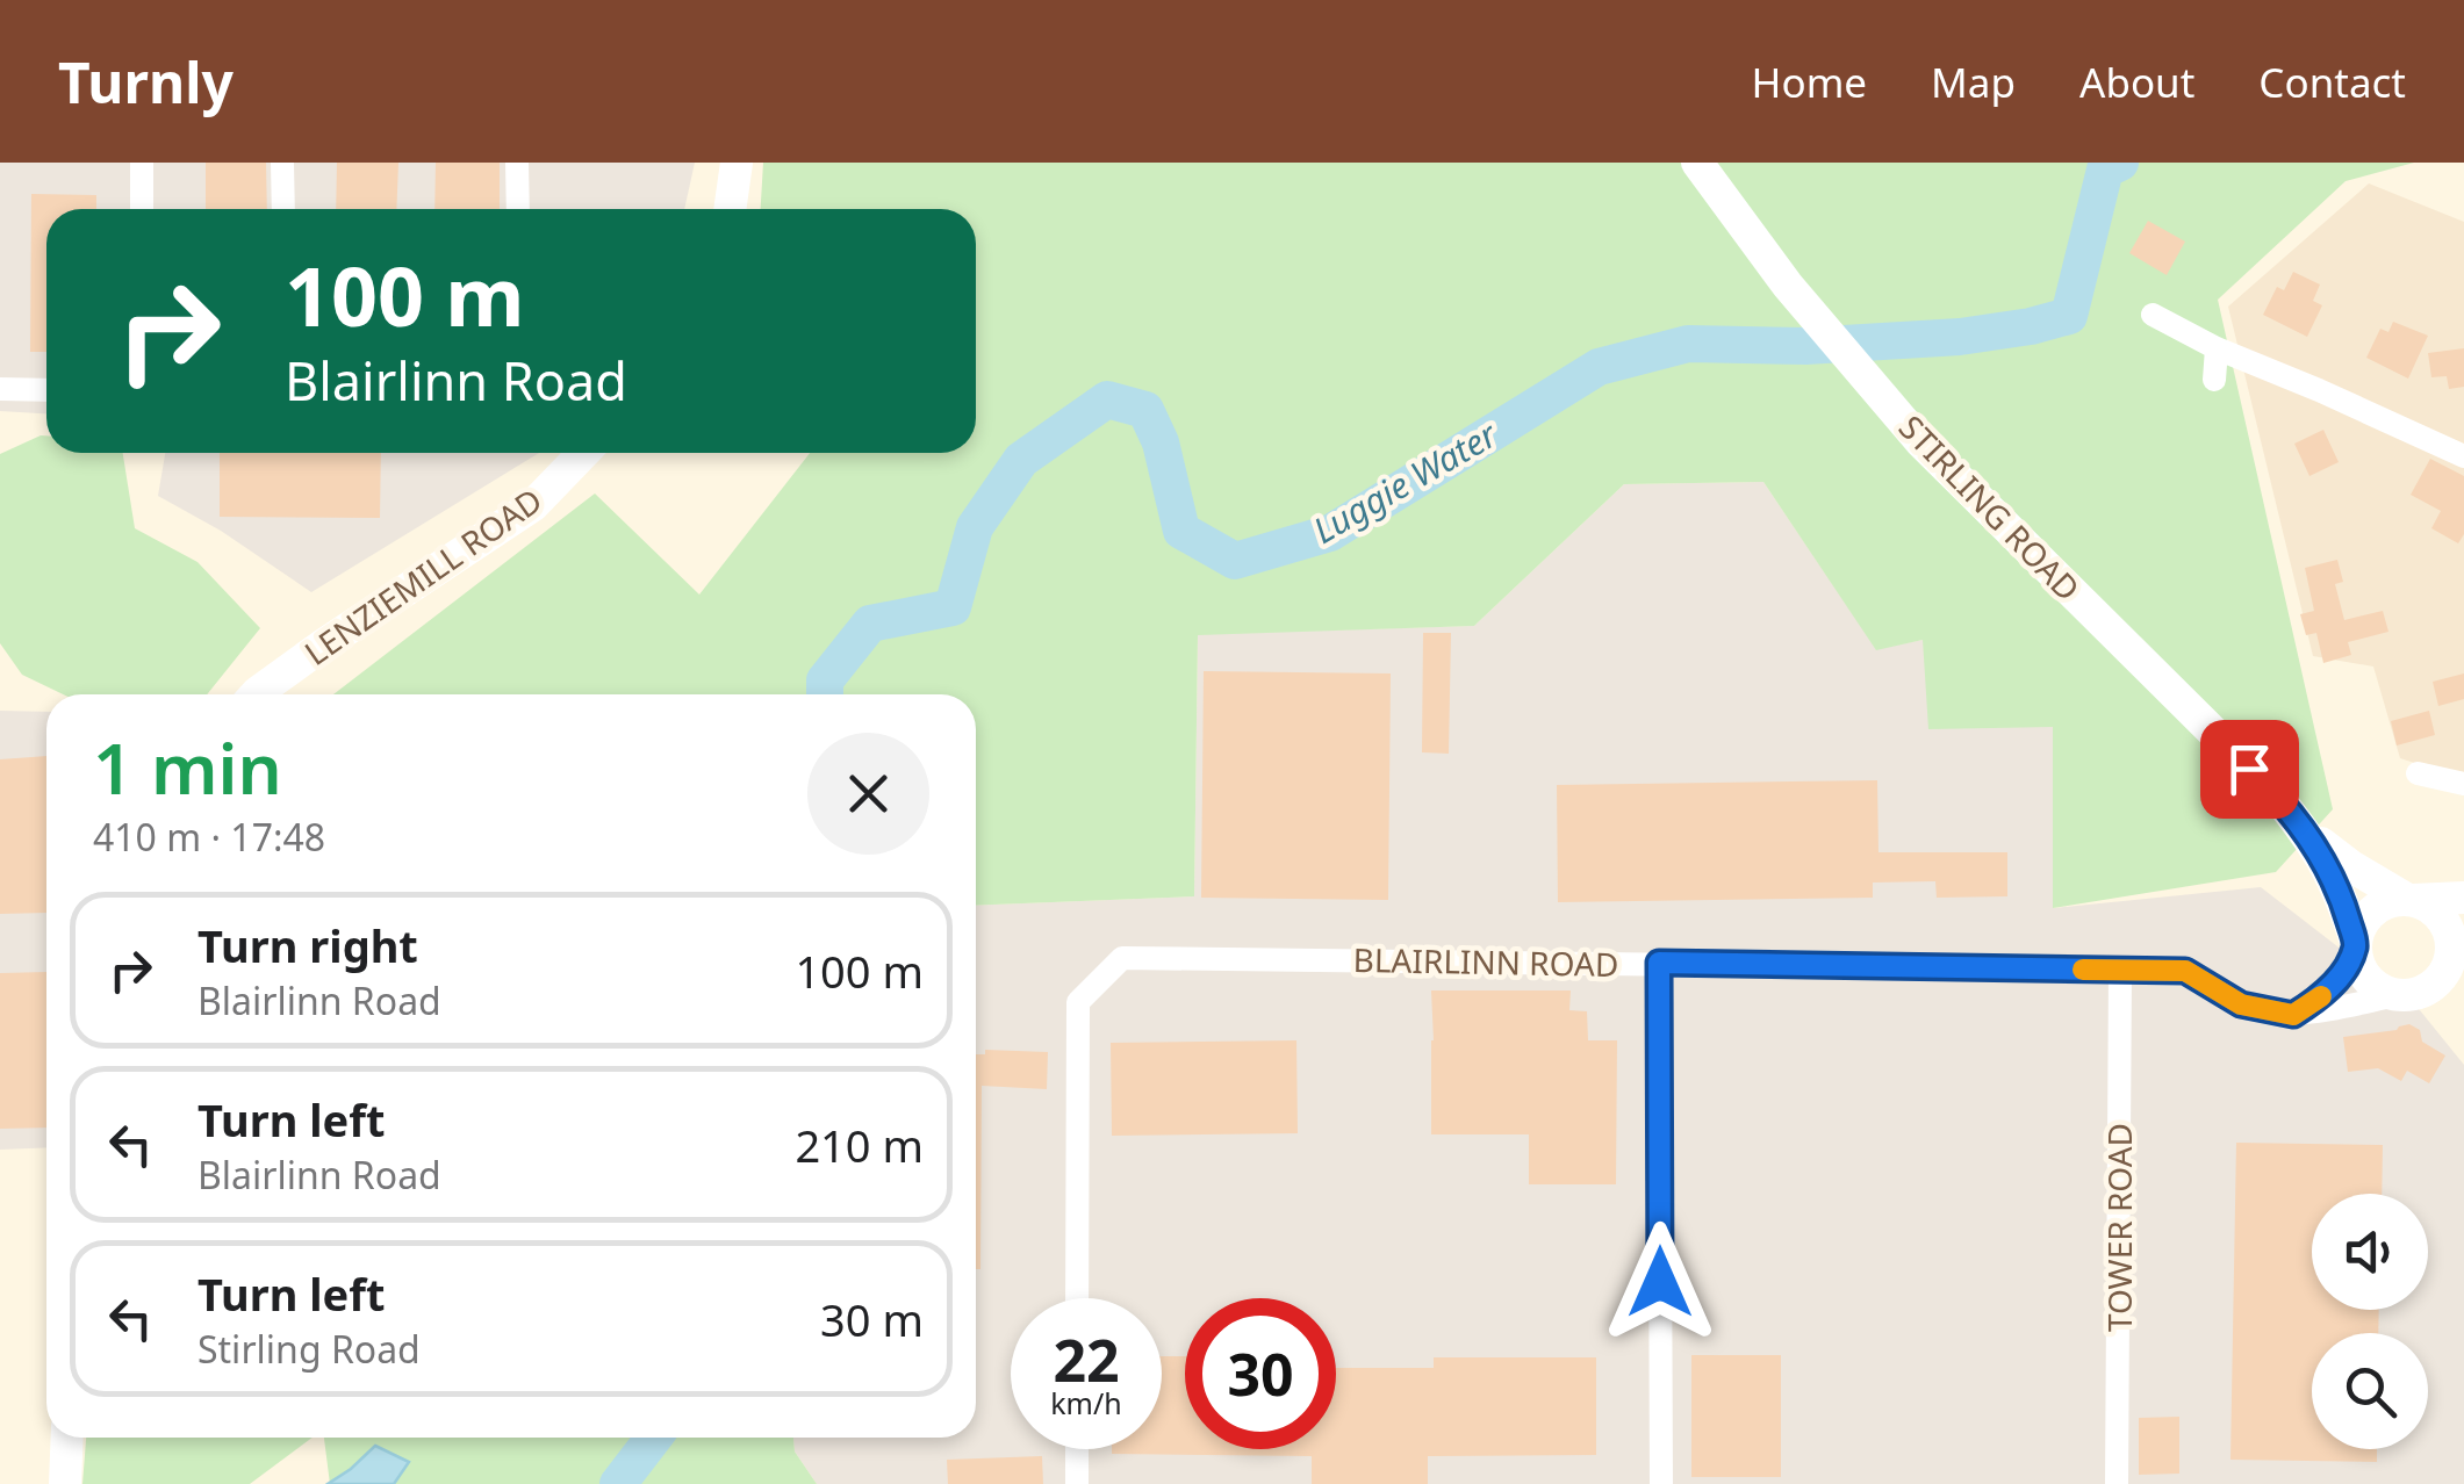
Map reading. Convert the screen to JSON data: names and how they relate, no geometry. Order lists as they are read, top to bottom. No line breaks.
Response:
{"streets":{"main road":["STIRLING ROAD","LENZIEMILL ROAD"],"street":["BLAIRLINN ROAD","TOWER ROAD"]},"crossings":[["STIRLING ROAD","BLAIRLINN ROAD"],["BLAIRLINN ROAD","TOWER ROAD"]],"water":["Luggie Water"],"page":{"header":"Turnly","nav":["Home","Map","About","Contact"],"turn":["100 m","Blairlinn Road"],"heading":["1 min","410 m · 17:48"],"list":[{"name":"Turn right","note":"Blairlinn Road","value":"100 m"},{"name":"Turn left","note":"Blairlinn Road","value":"210 m"},{"name":"Turn left","note":"Stirling Road","value":"30 m"}],"speed":"22 km/h","limit":"30"}}
